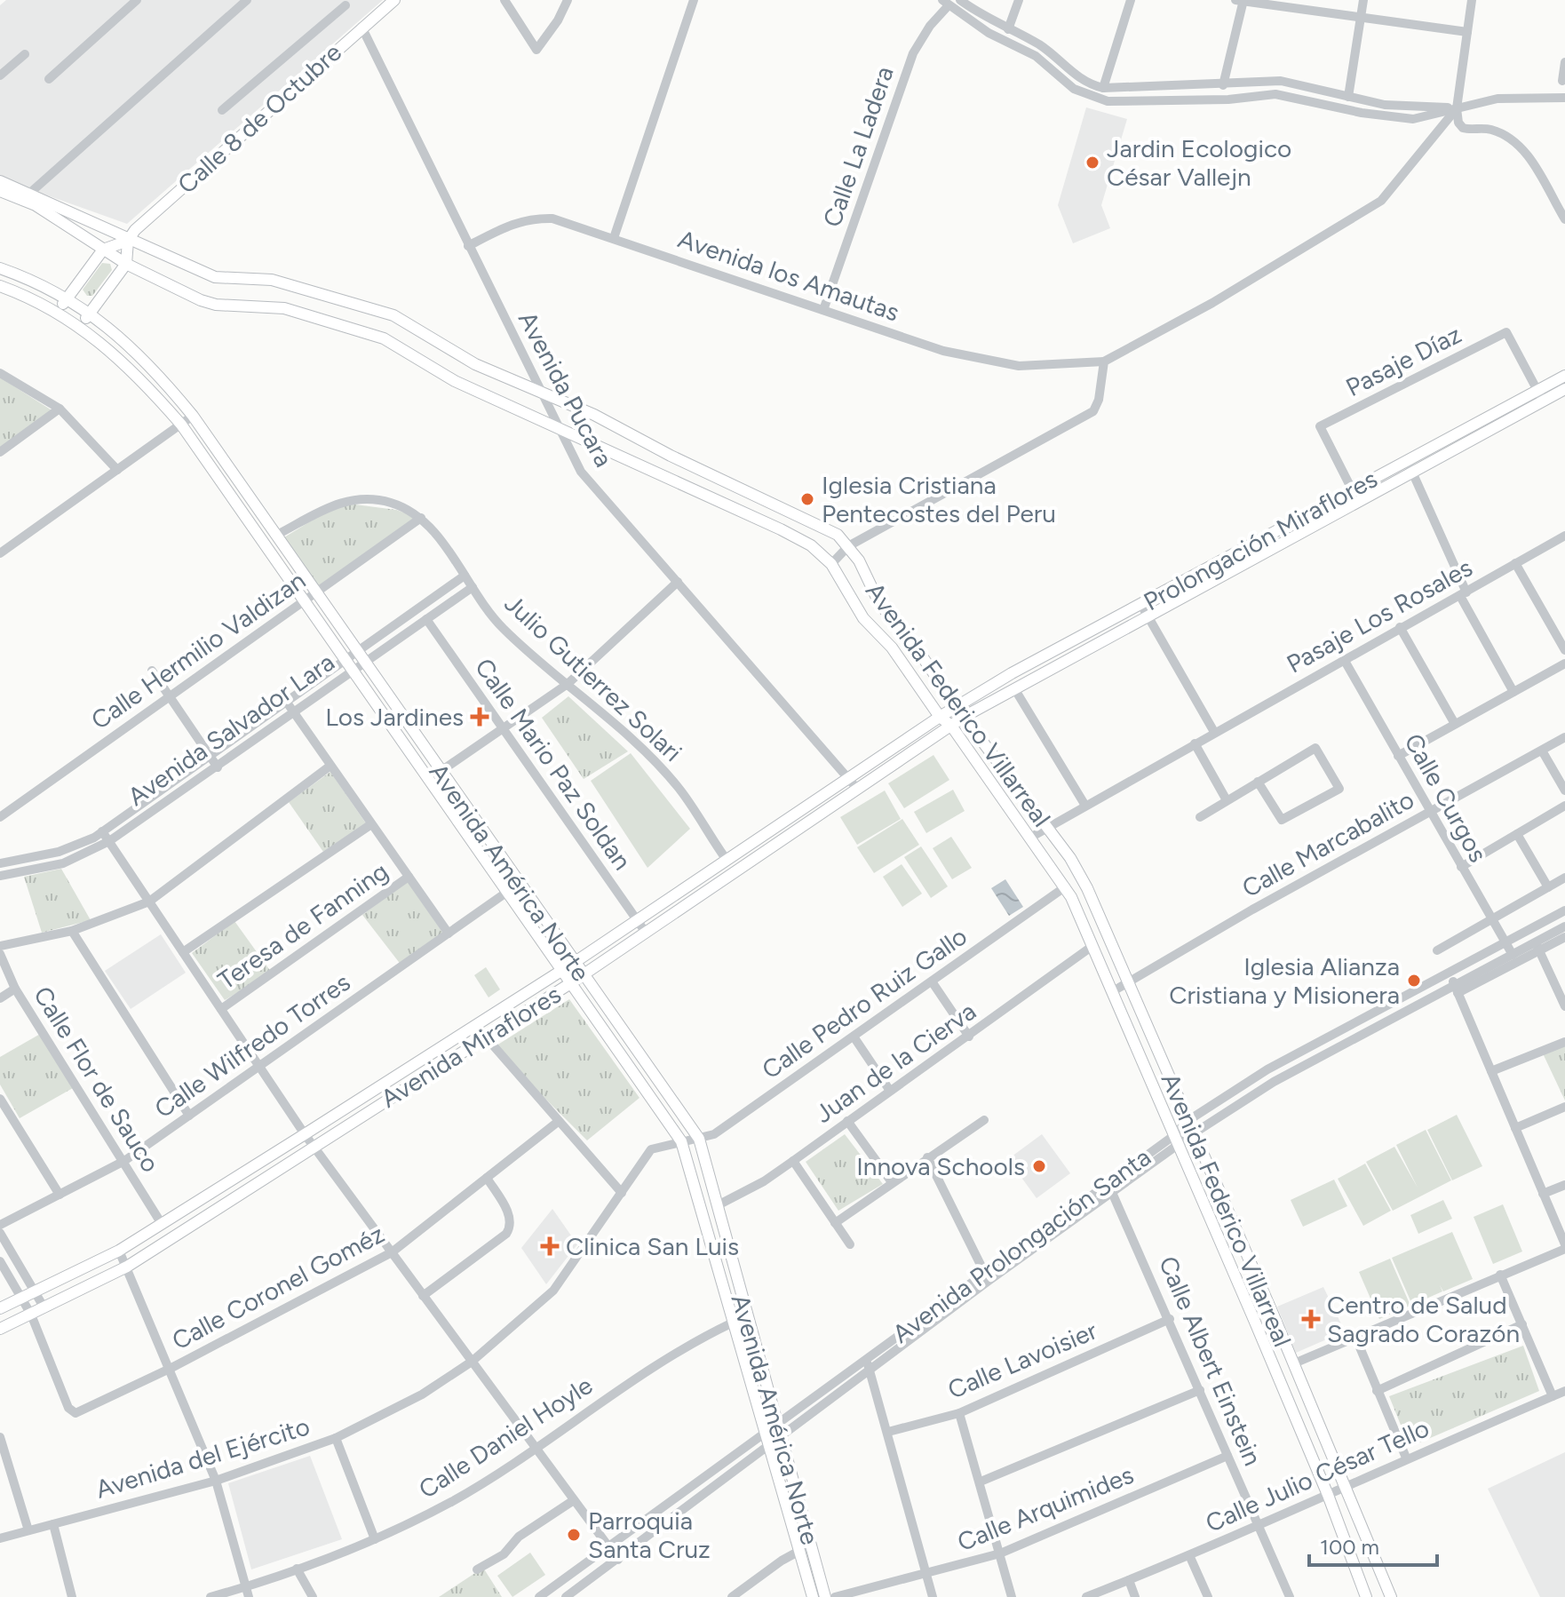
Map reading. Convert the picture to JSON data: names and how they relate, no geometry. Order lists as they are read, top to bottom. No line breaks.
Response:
{"streets":{"main road":["Calle 8 de Octubre","Prolongación Miraflores","Avenida Federico Villarreal","Avenida América Norte","Avenida Miraflores"],"street":["Calle La Ladera","Avenida los Amautas","Pasaje Díaz","Avenida Pucara","Pasaje Los Rosales","Calle Hermilio Valdizan","Julio Gutierrez Solari","Avenida Salvador Lara","Calle Mario Paz Soldan","Calle Curgos","Calle Marcabalito","Teresa de Fanning","Calle Pedro Ruiz Gallo","Calle Wilfredo Torres","Juan de la Cierva","Calle Flor de Sauco","Avenida Prolongación Santa","Calle Coronel Goméz","Calle Lavoisier","Calle Albert Einstein","Calle Daniel Hoyle","Avenida del Ejército","Calle Julio César Tello","Calle Arquimides"]},"crossings":[["Calle 8 de Octubre","Avenida Pucara"],["Calle 8 de Octubre","Avenida Federico Villarreal"],["Calle La Ladera","Avenida los Amautas"],["Avenida los Amautas","Avenida Pucara"],["Pasaje Díaz","Prolongación Miraflores"],["Avenida Pucara","Avenida Federico Villarreal"],["Avenida Pucara","Avenida Miraflores"],["Prolongación Miraflores","Avenida Federico Villarreal"],["Prolongación Miraflores","Avenida Miraflores"],["Pasaje Los Rosales","Avenida Federico Villarreal"],["Pasaje Los Rosales","Calle Curgos"],["Calle Hermilio Valdizan","Julio Gutierrez Solari"],["Calle Hermilio Valdizan","Avenida América Norte"],["Julio Gutierrez Solari","Avenida Salvador Lara"],["Julio Gutierrez Solari","Avenida América Norte"],["Julio Gutierrez Solari","Avenida Miraflores"],["Avenida Federico Villarreal","Calle Marcabalito"],["Avenida Federico Villarreal","Calle Pedro Ruiz Gallo"],["Avenida Federico Villarreal","Avenida Miraflores"],["Avenida Federico Villarreal","Juan de la Cierva"],["Avenida Federico Villarreal","Avenida Prolongación Santa"],["Avenida Federico Villarreal","Calle Julio César Tello"],["Avenida Salvador Lara","Calle Mario Paz Soldan"],["Avenida Salvador Lara","Avenida América Norte"],["Calle Mario Paz Soldan","Avenida Miraflores"],["Calle Curgos","Calle Marcabalito"],["Calle Curgos","Avenida Prolongación Santa"],["Avenida América Norte","Calle Pedro Ruiz Gallo"],["Avenida América Norte","Calle Wilfredo Torres"],["Avenida América Norte","Avenida Miraflores"],["Avenida América Norte","Juan de la Cierva"],["Avenida América Norte","Avenida Prolongación Santa"],["Avenida América Norte","Calle Daniel Hoyle"],["Avenida América Norte","Avenida del Ejército"],["Calle Pedro Ruiz Gallo","Avenida del Ejército"],["Calle Wilfredo Torres","Calle Flor de Sauco"],["Avenida Miraflores","Calle Flor de Sauco"],["Avenida Miraflores","Calle Coronel Goméz"],["Avenida Prolongación Santa","Calle Albert Einstein"],["Calle Lavoisier","Calle Albert Einstein"],["Calle Albert Einstein","Calle Julio César Tello"],["Calle Albert Einstein","Calle Arquimides"]],"places":{"other":["Jardin Ecologico César Vallejn","Iglesia Cristiana Pentecostes del Peru","Iglesia Alianza Cristiana y Misionera","Innova Schools","Parroquia Santa Cruz"],"health":["Los Jardines","Clinica San Luis","Centro de Salud Sagrado Corazón"]},"scale_bar":"100 m"}
